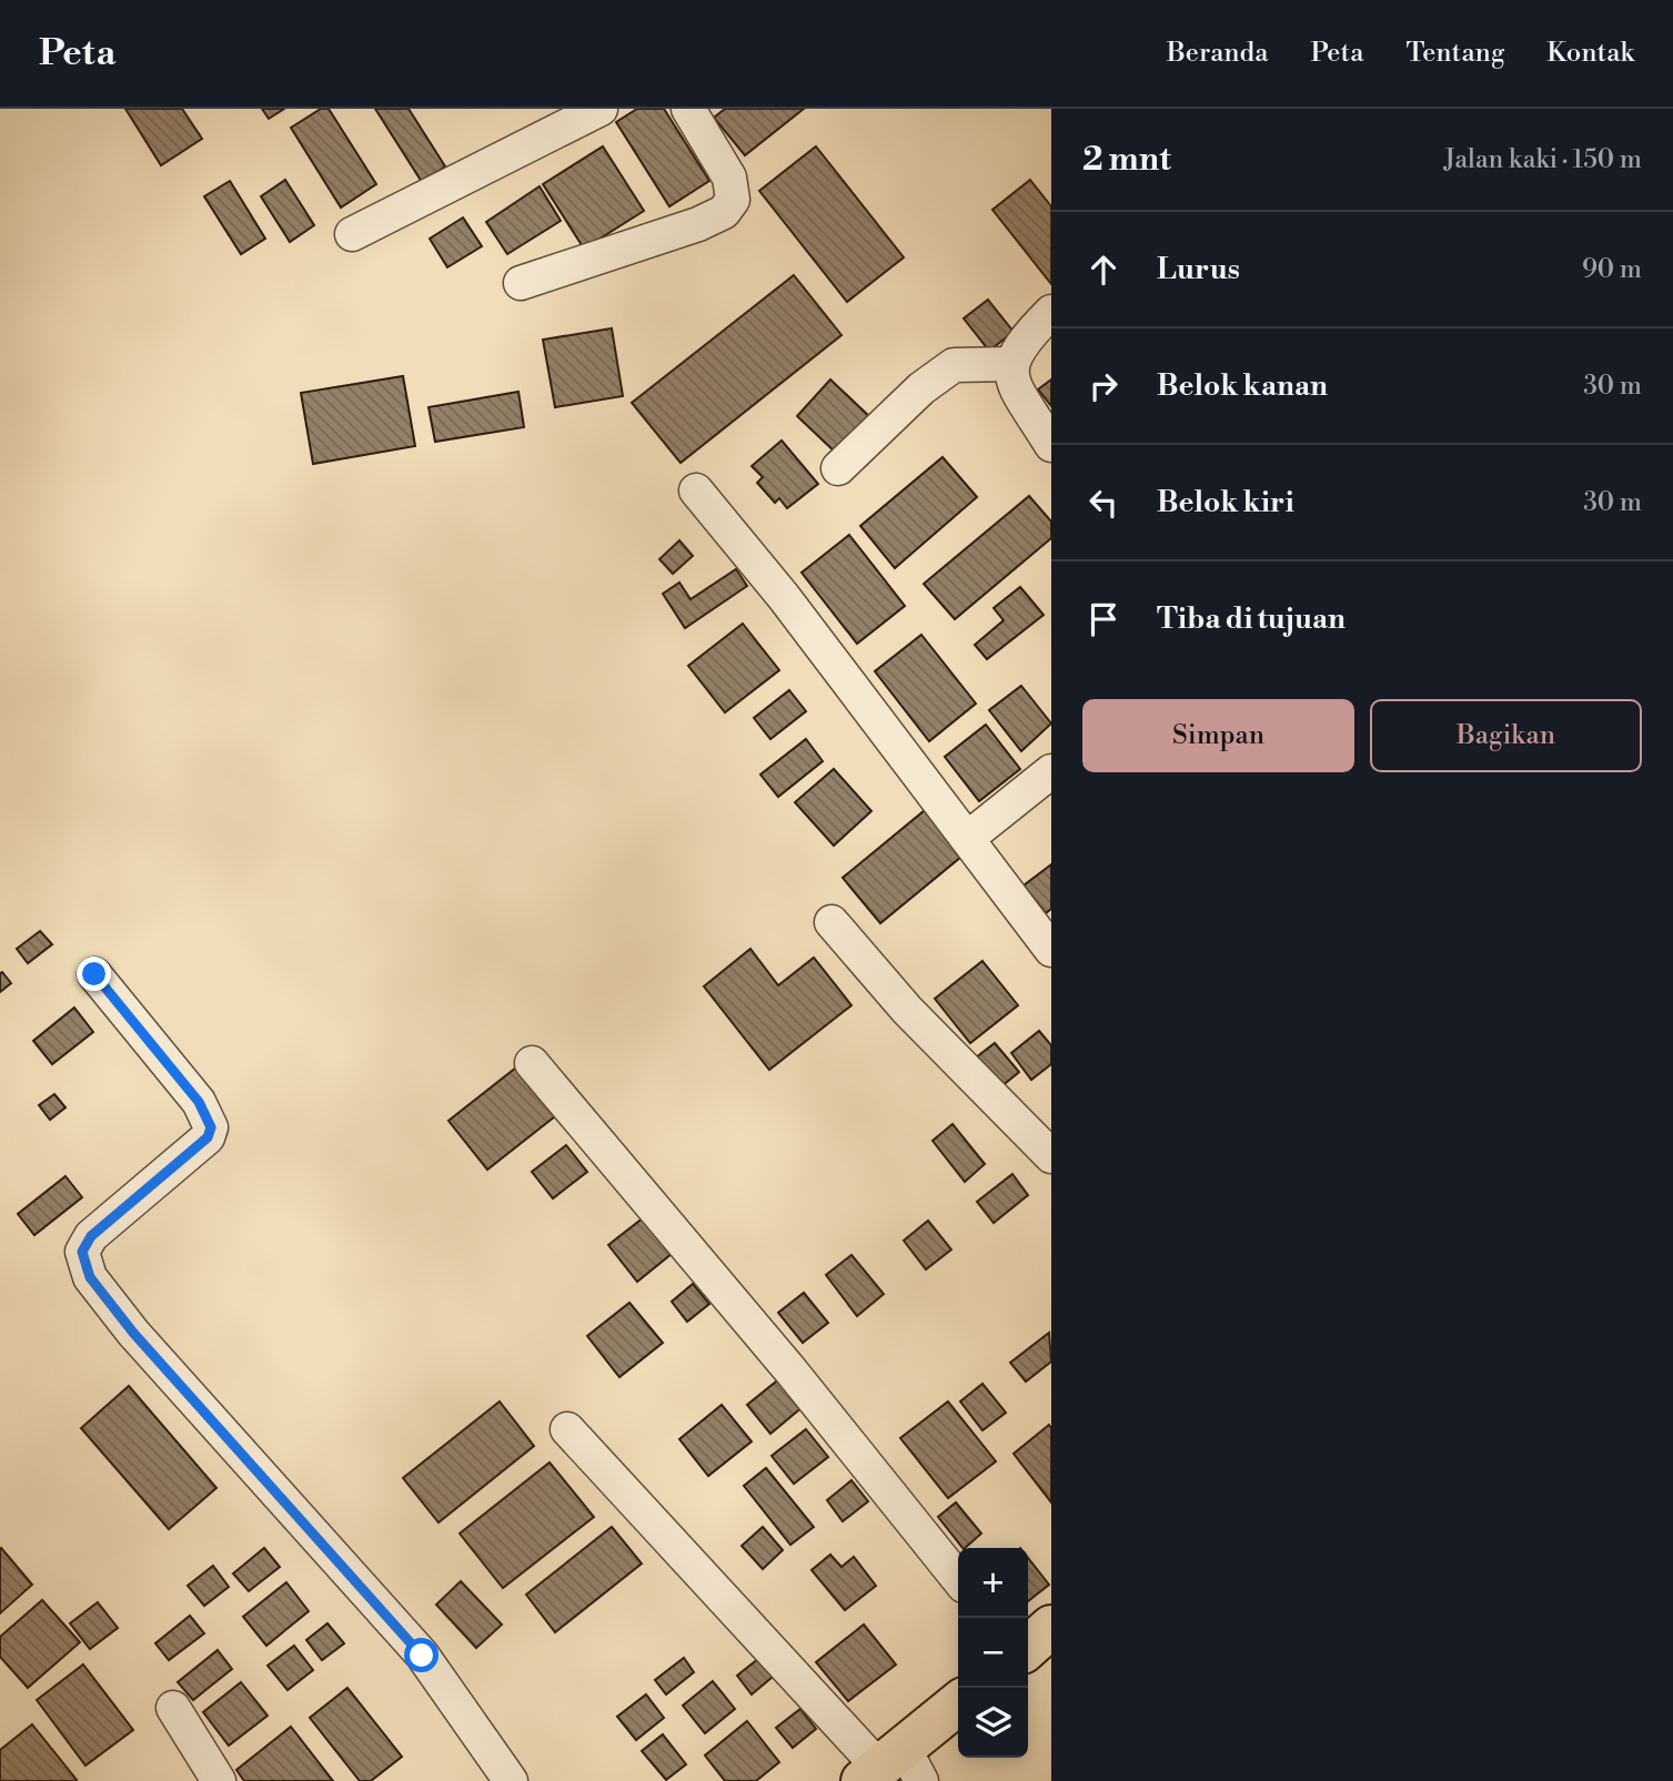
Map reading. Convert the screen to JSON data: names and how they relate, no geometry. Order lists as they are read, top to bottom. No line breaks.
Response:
{"page":{"header":"Peta","nav":["Beranda","Peta","Tentang","Kontak"],"heading":["2 mnt","Jalan kaki · 150 m"],"list":[["Lurus","90 m"],["Belok kanan","30 m"],["Belok kiri","30 m"],"Tiba di tujuan"],"buttons":["Simpan","Bagikan"],"map_buttons":["+","−"]}}
